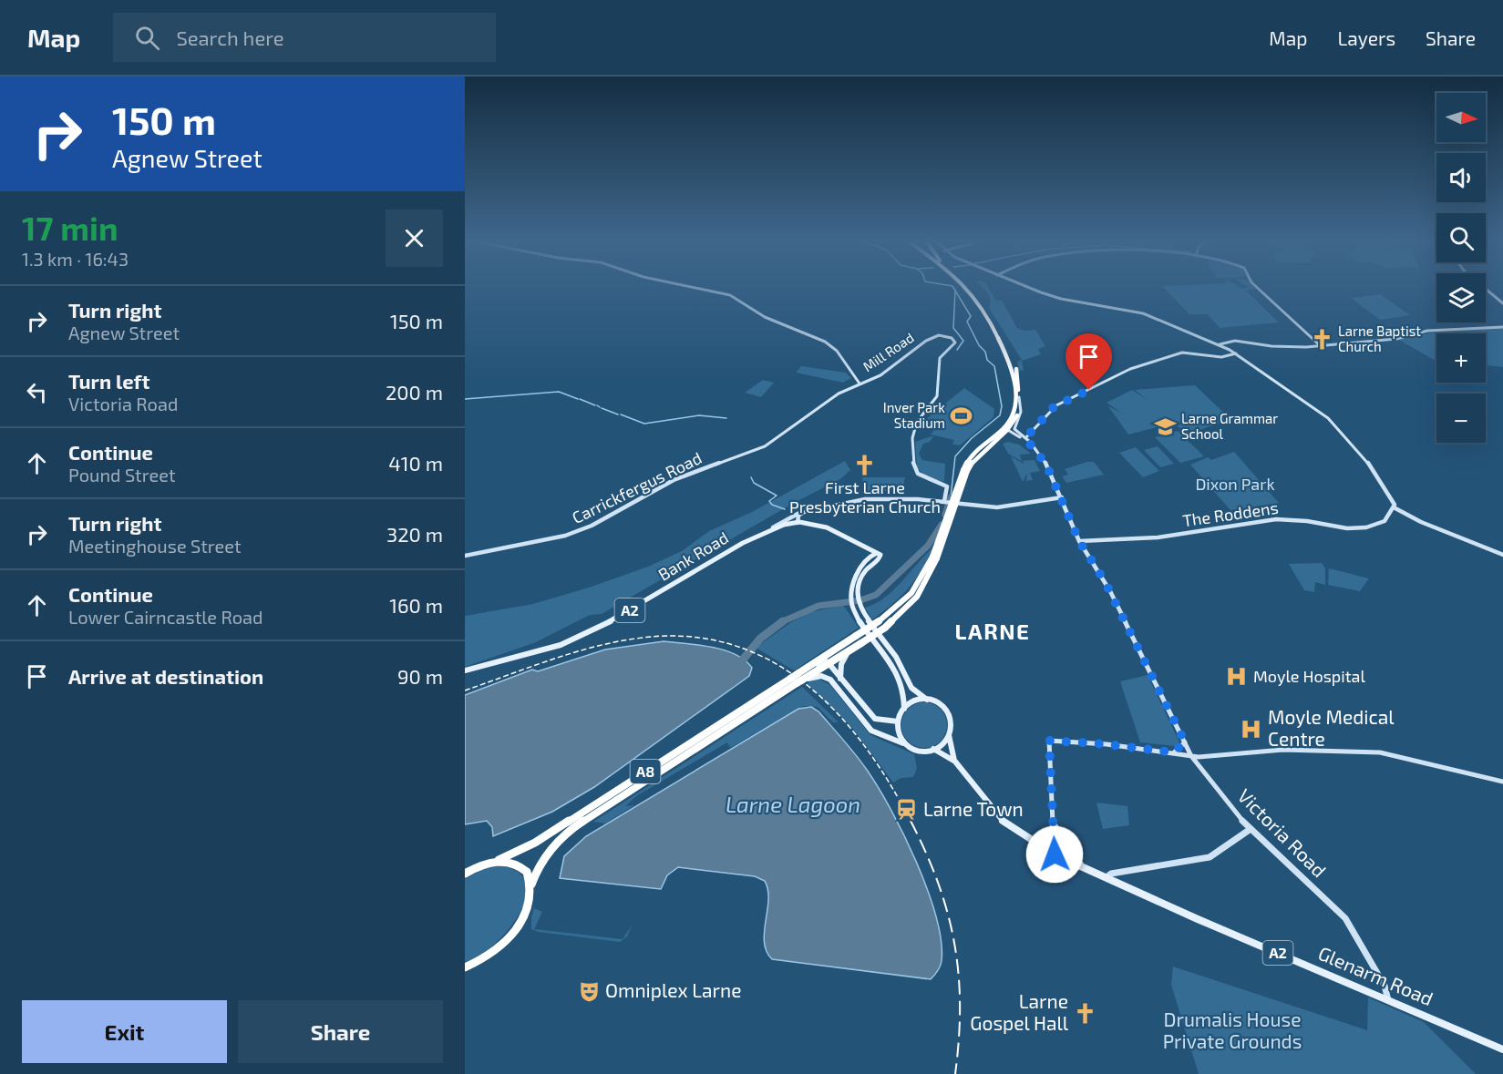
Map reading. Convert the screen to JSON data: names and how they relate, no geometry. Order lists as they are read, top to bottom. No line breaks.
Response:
{"streets":{"highway":["A8"],"main road":["Bank Road","A2","Glenarm Road"],"street":["Mill Road","Carrickfergus Road","The Roddens","Victoria Road"]},"crossings":[["Mill Road","Carrickfergus Road"],["The Roddens","Victoria Road"],["Bank Road","A2"],["A2","Glenarm Road"],["Victoria Road","Glenarm Road"]],"districts":["LARNE"],"water":["Larne Lagoon"],"parks":["Dixon Park","Drumalis House Private Grounds"],"places":{"church":["Larne Baptist Church","First Larne Presbyterian Church","Larne Gospel Hall"],"sports":["Inver Park Stadium"],"school or university":["Larne Grammar School"],"hospital":["Moyle Hospital","Moyle Medical Centre"],"station":["Larne Town"],"theatre":["Omniplex Larne"]},"north":"right","page":{"header":"Map","search":"Search here","nav":["Map","Layers","Share"],"turn":["150 m","Agnew Street"],"map_buttons":["+","−"],"heading":["17 min","1.3 km · 16:43"],"list":[{"name":"Turn right","note":"Agnew Street","value":"150 m"},{"name":"Turn left","note":"Victoria Road","value":"200 m"},{"name":"Continue","note":"Pound Street","value":"410 m"},{"name":"Turn right","note":"Meetinghouse Street","value":"320 m"},{"name":"Continue","note":"Lower Cairncastle Road","value":"160 m"},{"name":"Arrive at destination","value":"90 m"}],"buttons":["Exit","Share"]}}
